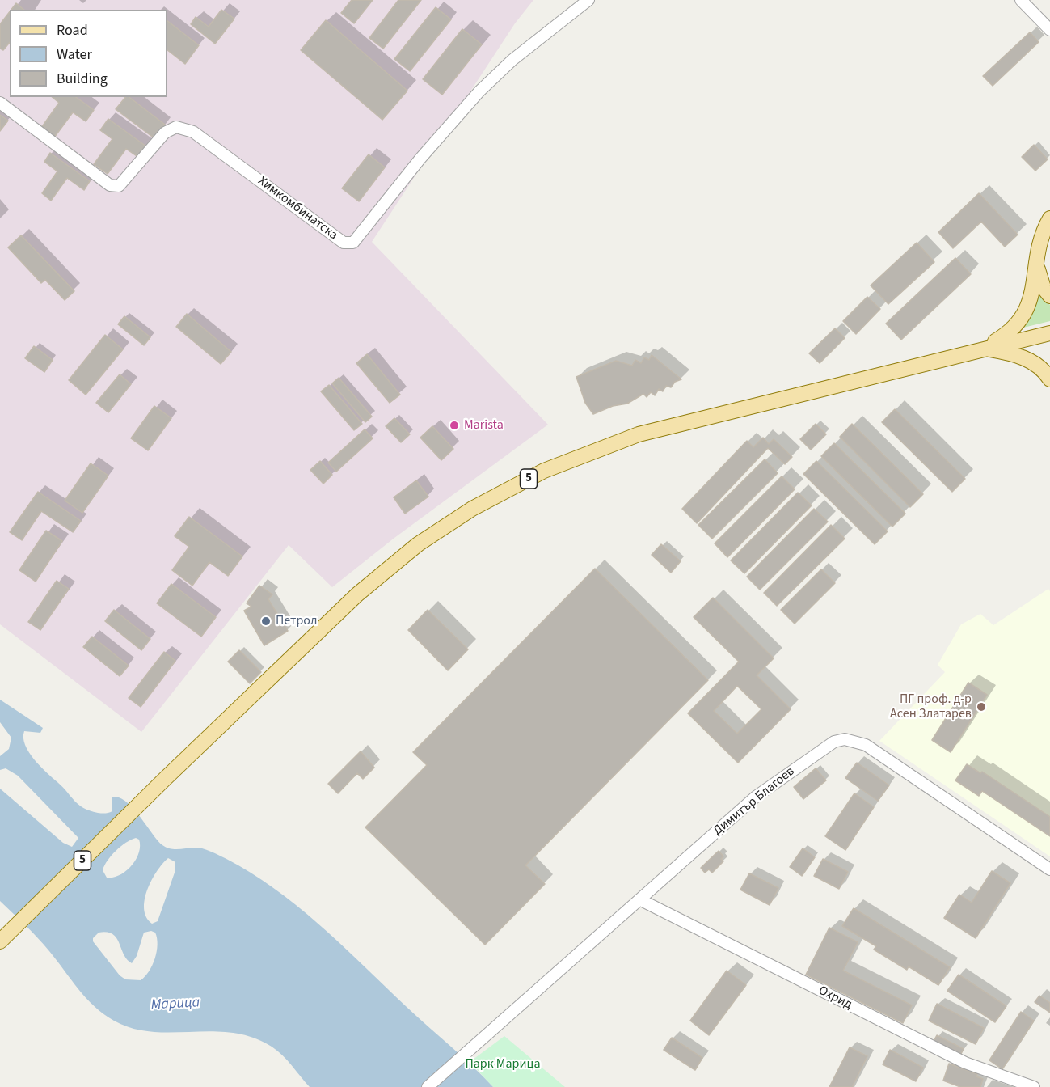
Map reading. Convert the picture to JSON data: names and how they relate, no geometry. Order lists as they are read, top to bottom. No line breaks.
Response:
{"streets":{"main road":["5"],"street":["Химкомбинатска","Димитър Благоев","Охрид"]},"crossings":[["Димитър Благоев","Охрид"]],"water":["Марица"],"parks":["Парк Марица"],"places":["Marista","Петрол","ПГ проф. д-р Асен Златарев"],"legend":["Road","Water","Building"]}
